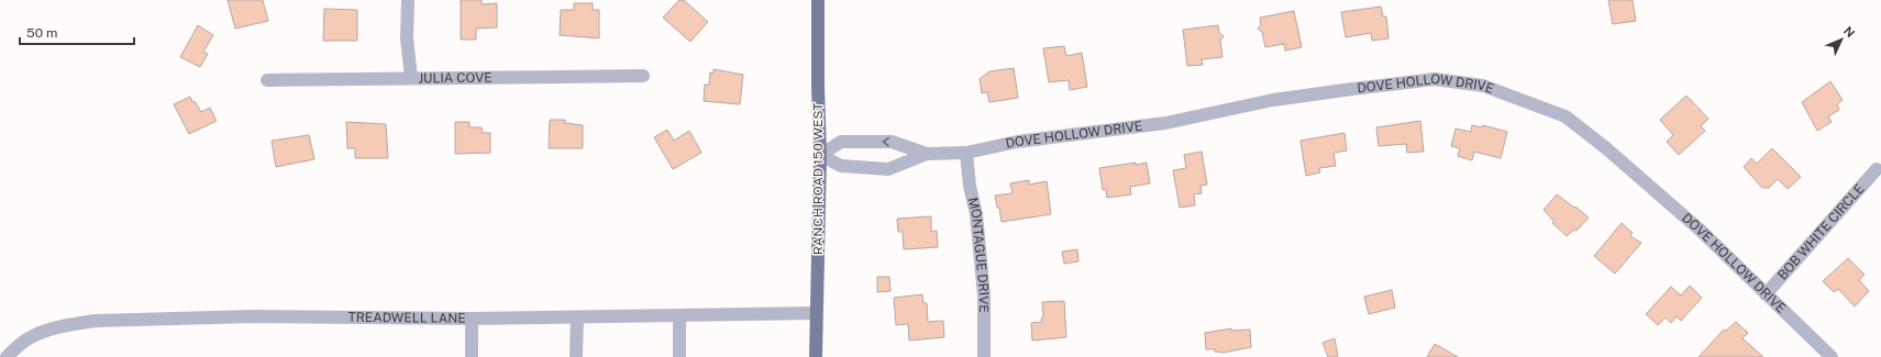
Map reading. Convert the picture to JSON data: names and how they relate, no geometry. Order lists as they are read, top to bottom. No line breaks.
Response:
{"streets":{"main road":["RANCH ROAD 150 WEST"],"street":["JULIA COVE","DOVE HOLLOW DRIVE","BOB WHITE CIRCLE","MONTAGUE DRIVE","TREADWELL LANE"]},"crossings":[["DOVE HOLLOW DRIVE","RANCH ROAD 150 WEST"],["DOVE HOLLOW DRIVE","BOB WHITE CIRCLE"],["DOVE HOLLOW DRIVE","MONTAGUE DRIVE"],["RANCH ROAD 150 WEST","TREADWELL LANE"]],"scale_bar":"50 m","north":"top right"}
